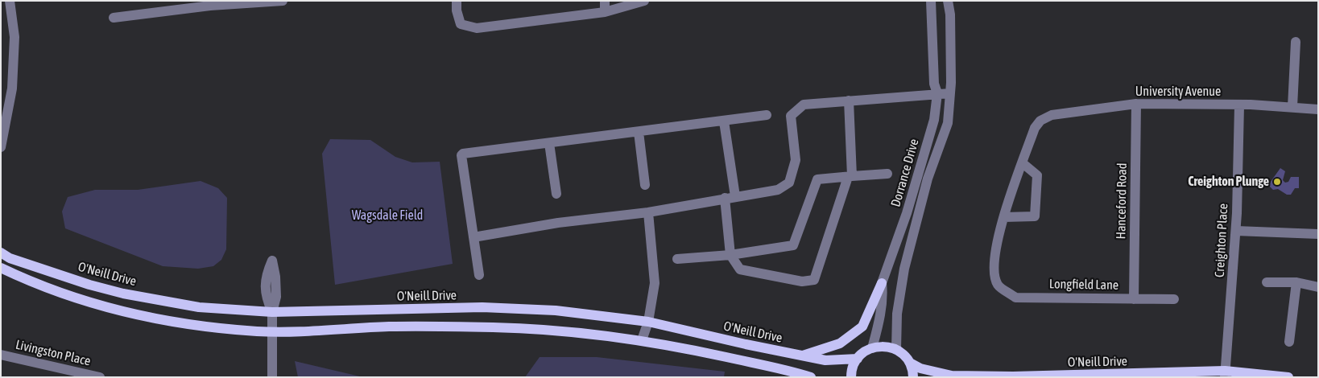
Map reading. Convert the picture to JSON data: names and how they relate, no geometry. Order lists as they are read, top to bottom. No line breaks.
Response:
{"streets":{"main road":["O'Neill Drive"],"street":["University Avenue","Dorrance Drive","Hanceford Road","Creighton Place","Longfield Lane","Livingston Place"]},"crossings":[["University Avenue","Hanceford Road"],["University Avenue","Creighton Place"],["Dorrance Drive","O'Neill Drive"],["Hanceford Road","Longfield Lane"],["Creighton Place","O'Neill Drive"]],"parks":["Wagsdale Field"],"places":["Creighton Plunge"]}
